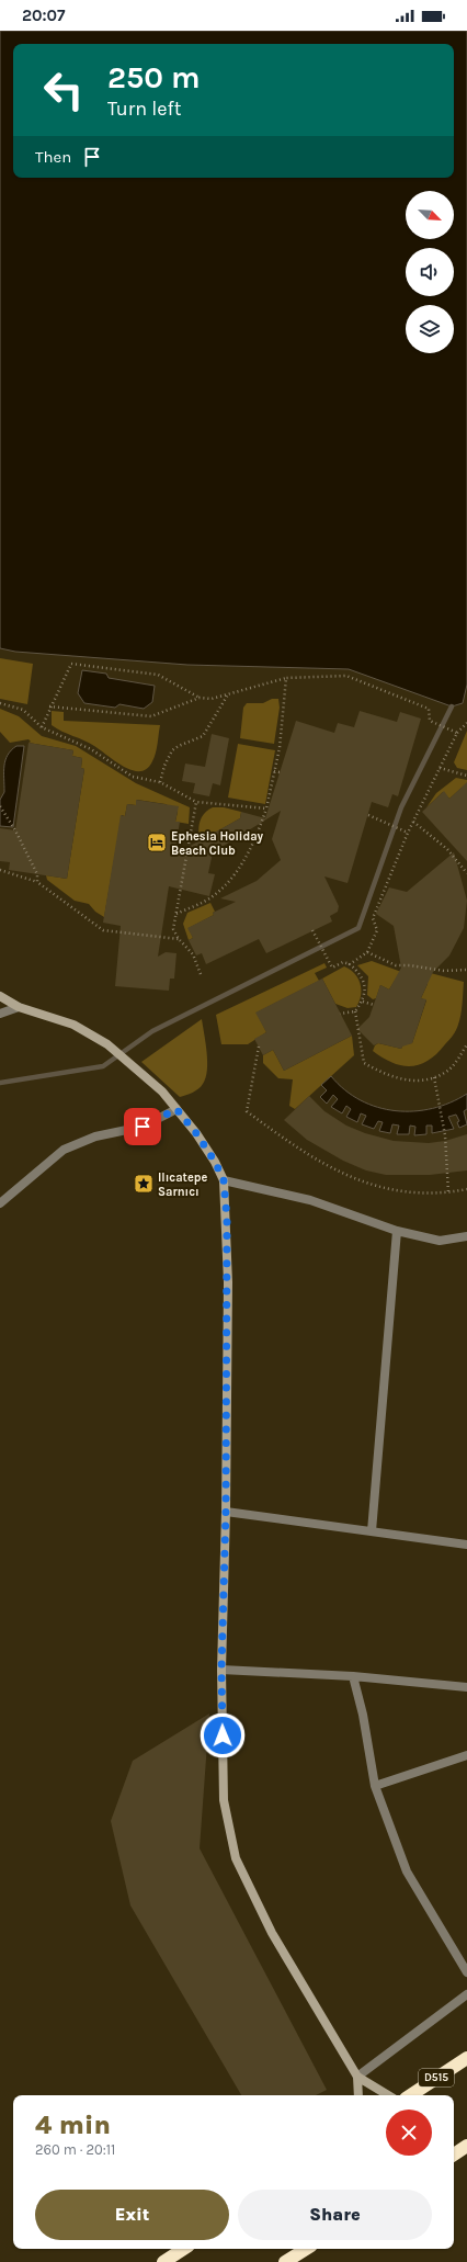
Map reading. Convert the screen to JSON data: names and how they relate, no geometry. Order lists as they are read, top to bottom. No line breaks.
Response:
{"streets":{"highway":["D515"]},"places":{"hotel":["Ephesia Holiday Beach Club"],"place":["Ilıcatepe Sarnıcı"]},"north":"bottom right","page":{"status":"20:07","turn":["250 m","Turn left"],"then":"Then","heading":["4 min","260 m · 20:11"],"buttons":["Exit","Share"]}}
